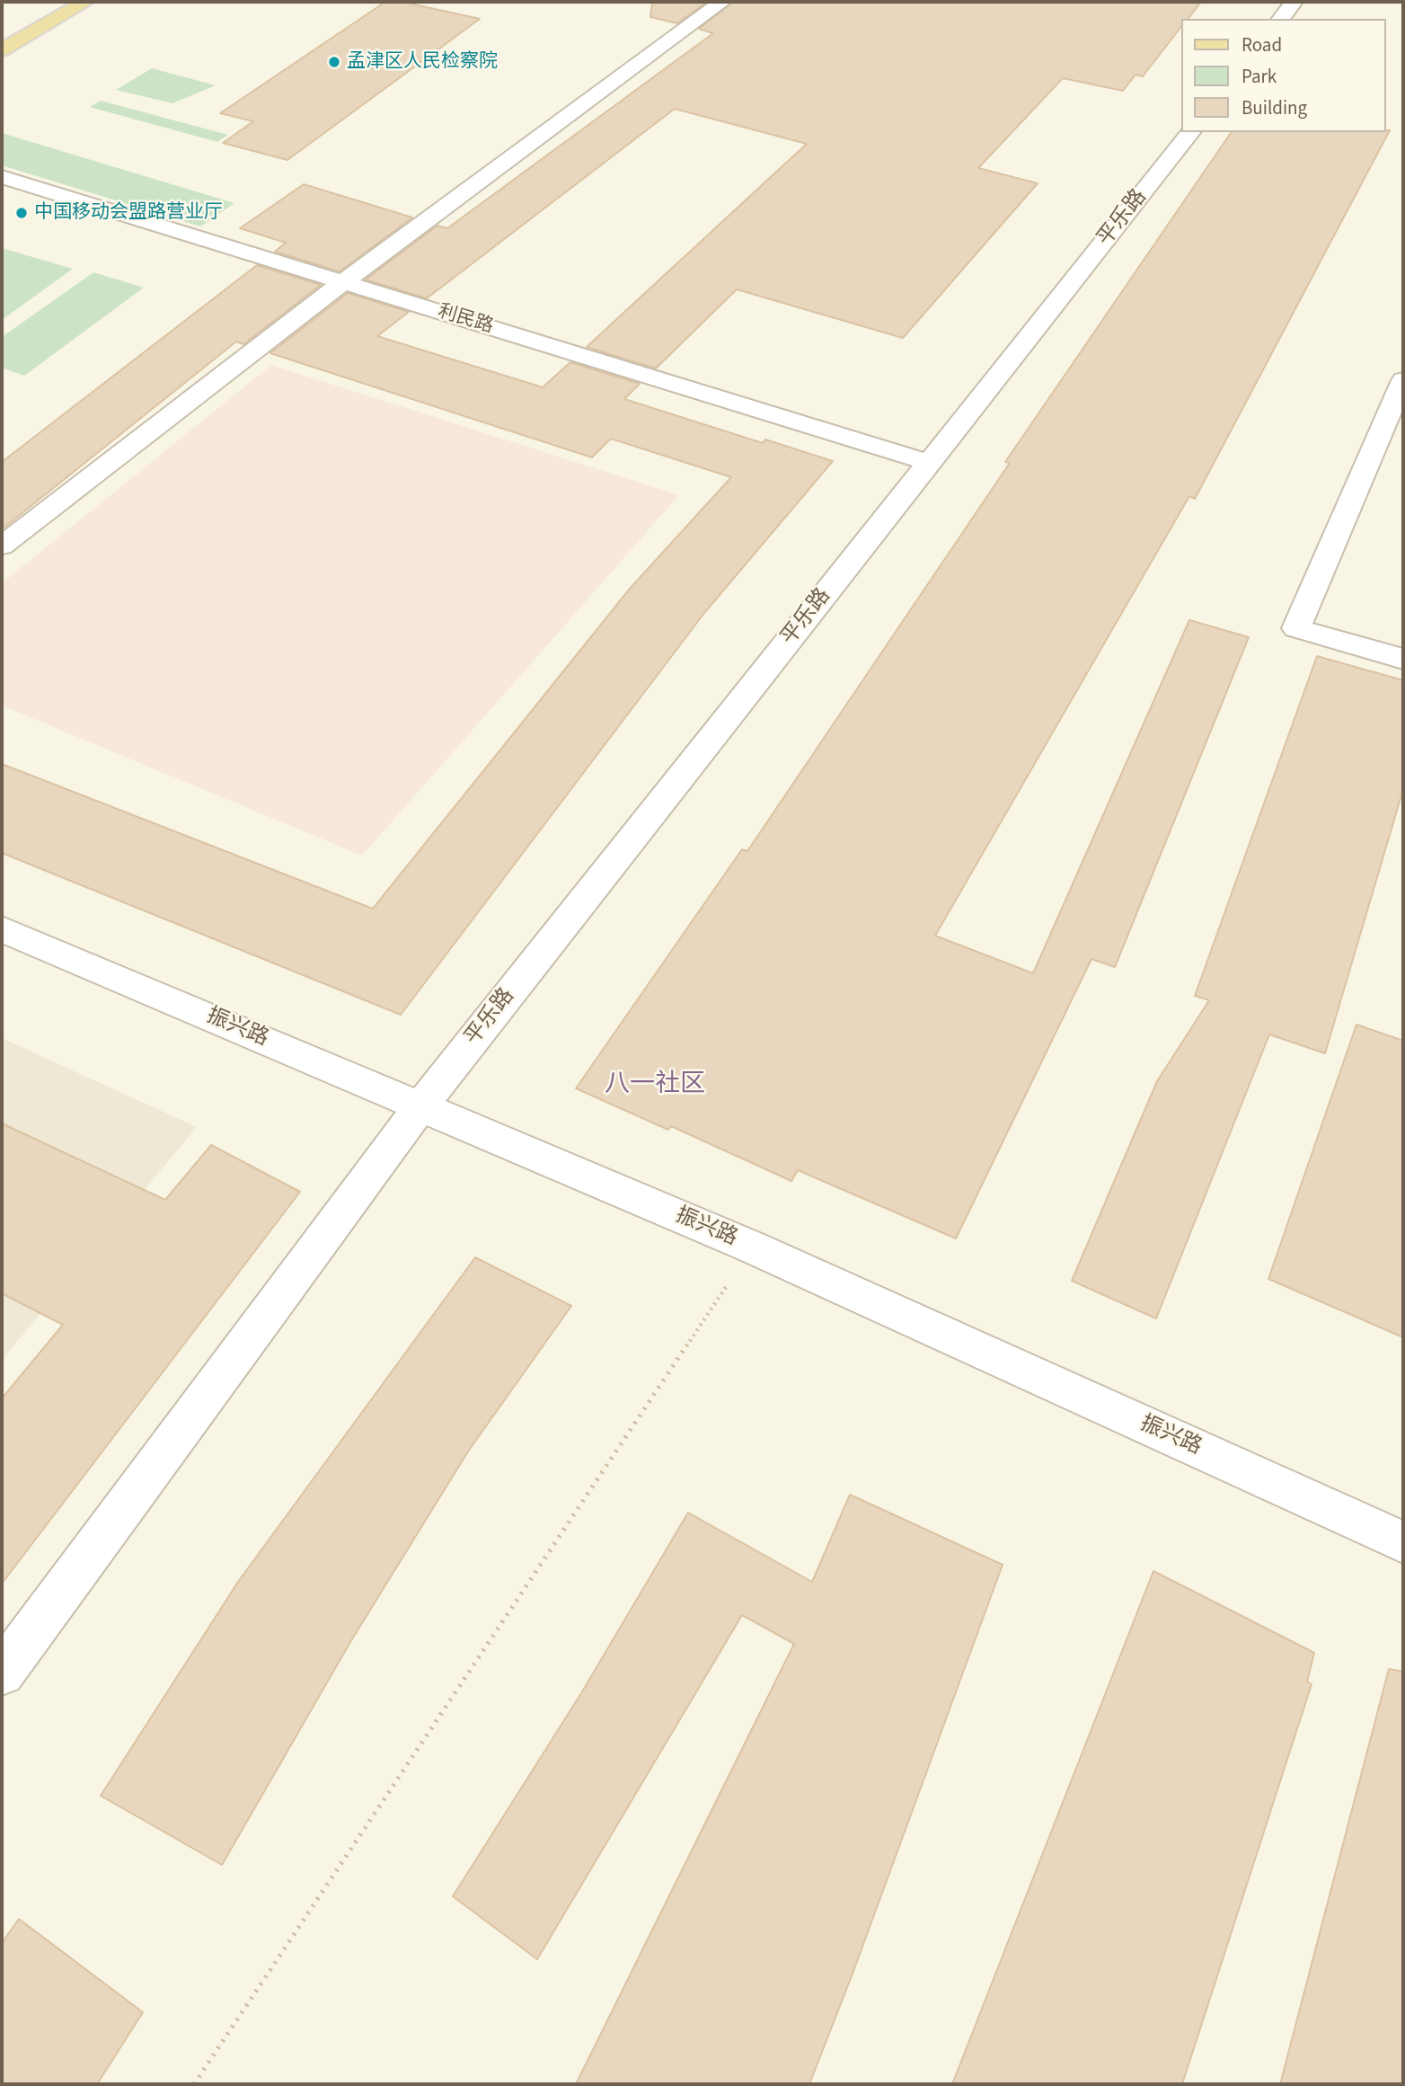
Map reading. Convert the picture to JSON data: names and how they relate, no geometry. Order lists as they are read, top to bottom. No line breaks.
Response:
{"streets":{"street":["平乐路","利民路","振兴路"]},"crossings":[["平乐路","利民路"],["平乐路","振兴路"]],"districts":["八一社区"],"places":["孟津区人民检察院","中国移动会盟路营业厅"],"legend":["Road","Park","Building"]}
